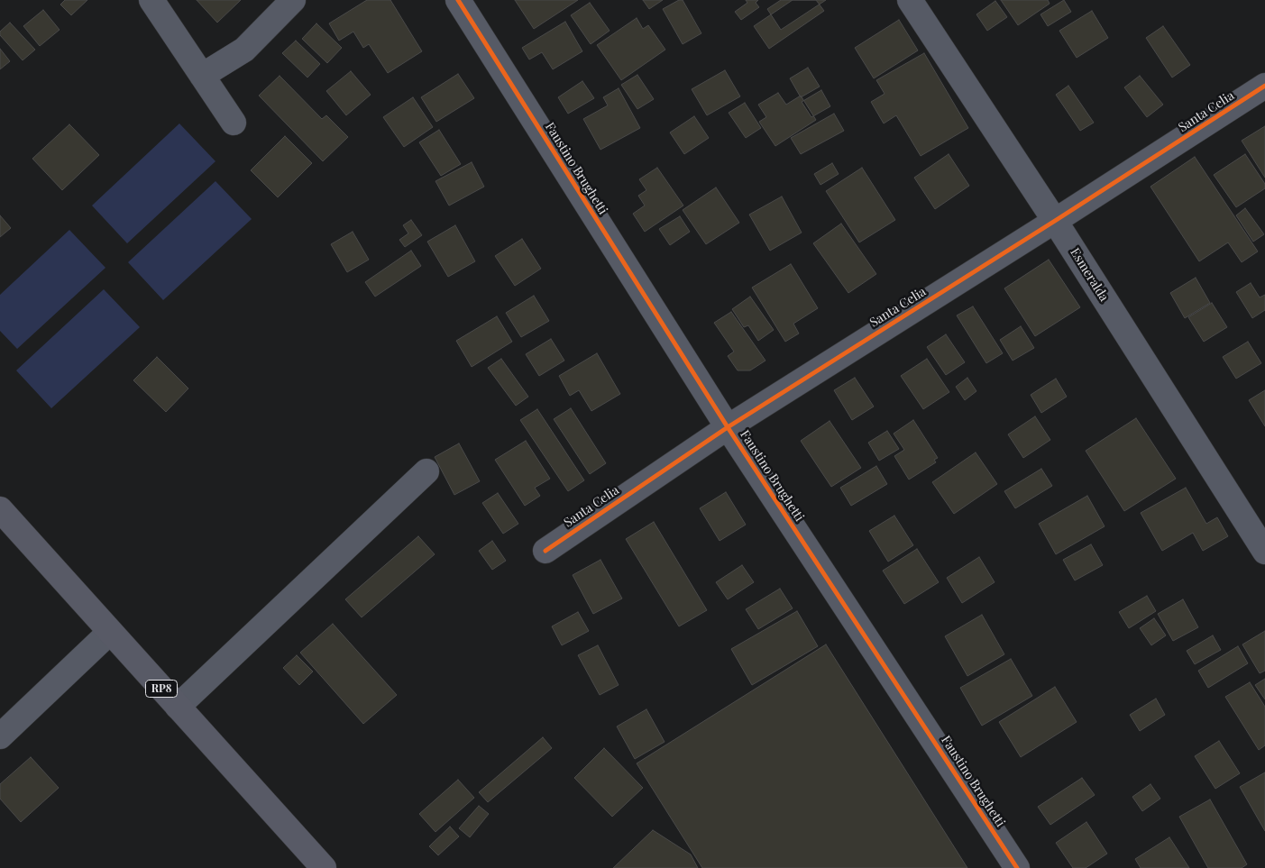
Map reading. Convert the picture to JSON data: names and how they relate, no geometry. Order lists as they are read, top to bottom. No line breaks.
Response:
{"streets":{"main road":["RP8"],"street":["Santa Celia","Faustino Brughetti","Esmeralda"]},"crossings":[["Santa Celia","Faustino Brughetti"],["Santa Celia","Esmeralda"]]}
